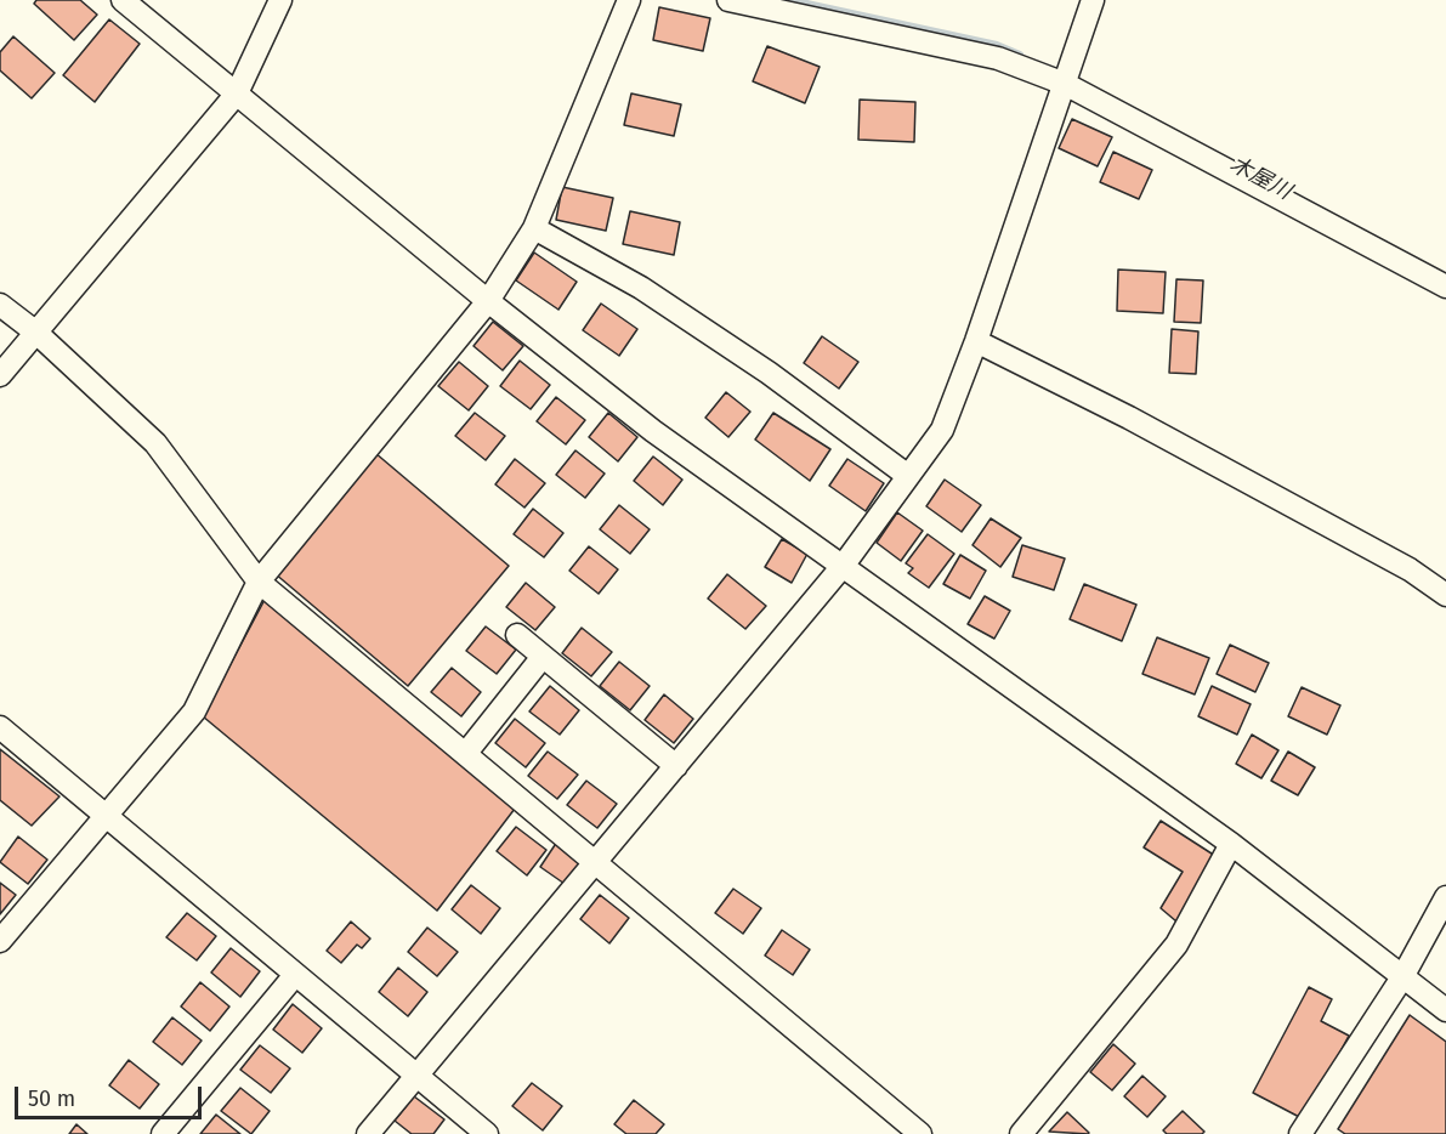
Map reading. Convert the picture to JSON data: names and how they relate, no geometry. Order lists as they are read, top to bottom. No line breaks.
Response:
{"water":["木屋川"],"scale_bar":"50 m"}
